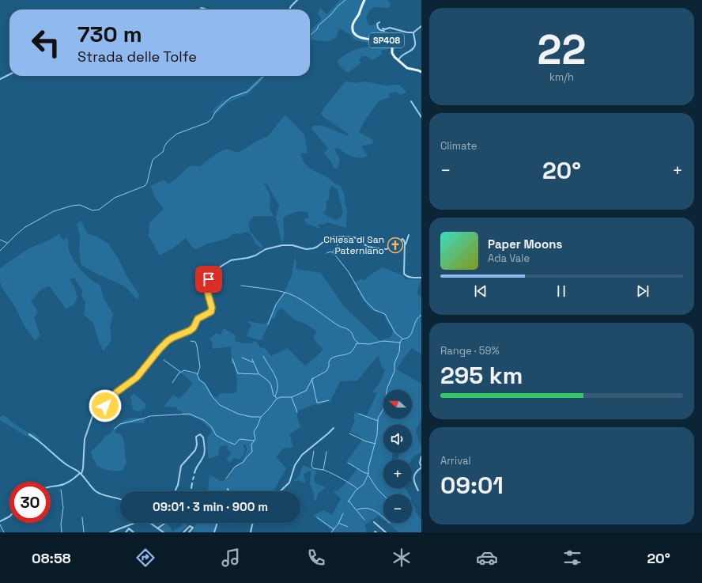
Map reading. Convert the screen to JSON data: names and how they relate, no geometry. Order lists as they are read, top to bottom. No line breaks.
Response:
{"streets":{"main road":["SP408"]},"places":{"church":["Chiesa di San Paterniano"]},"north":"left","page":{"tile":[["22","km/h"],"Climate",["Range · 59%","295 km"],["Arrival","09:01"]],"turn":["730 m","Strada delle Tolfe"],"heat":["−","20°","+"],"song":["Paper Moons","Ada Vale"],"map_buttons":["+","−"],"limit":"30","trip":"09:01 · 3 min · 900 m","tabs":["08:58","20°"]}}
